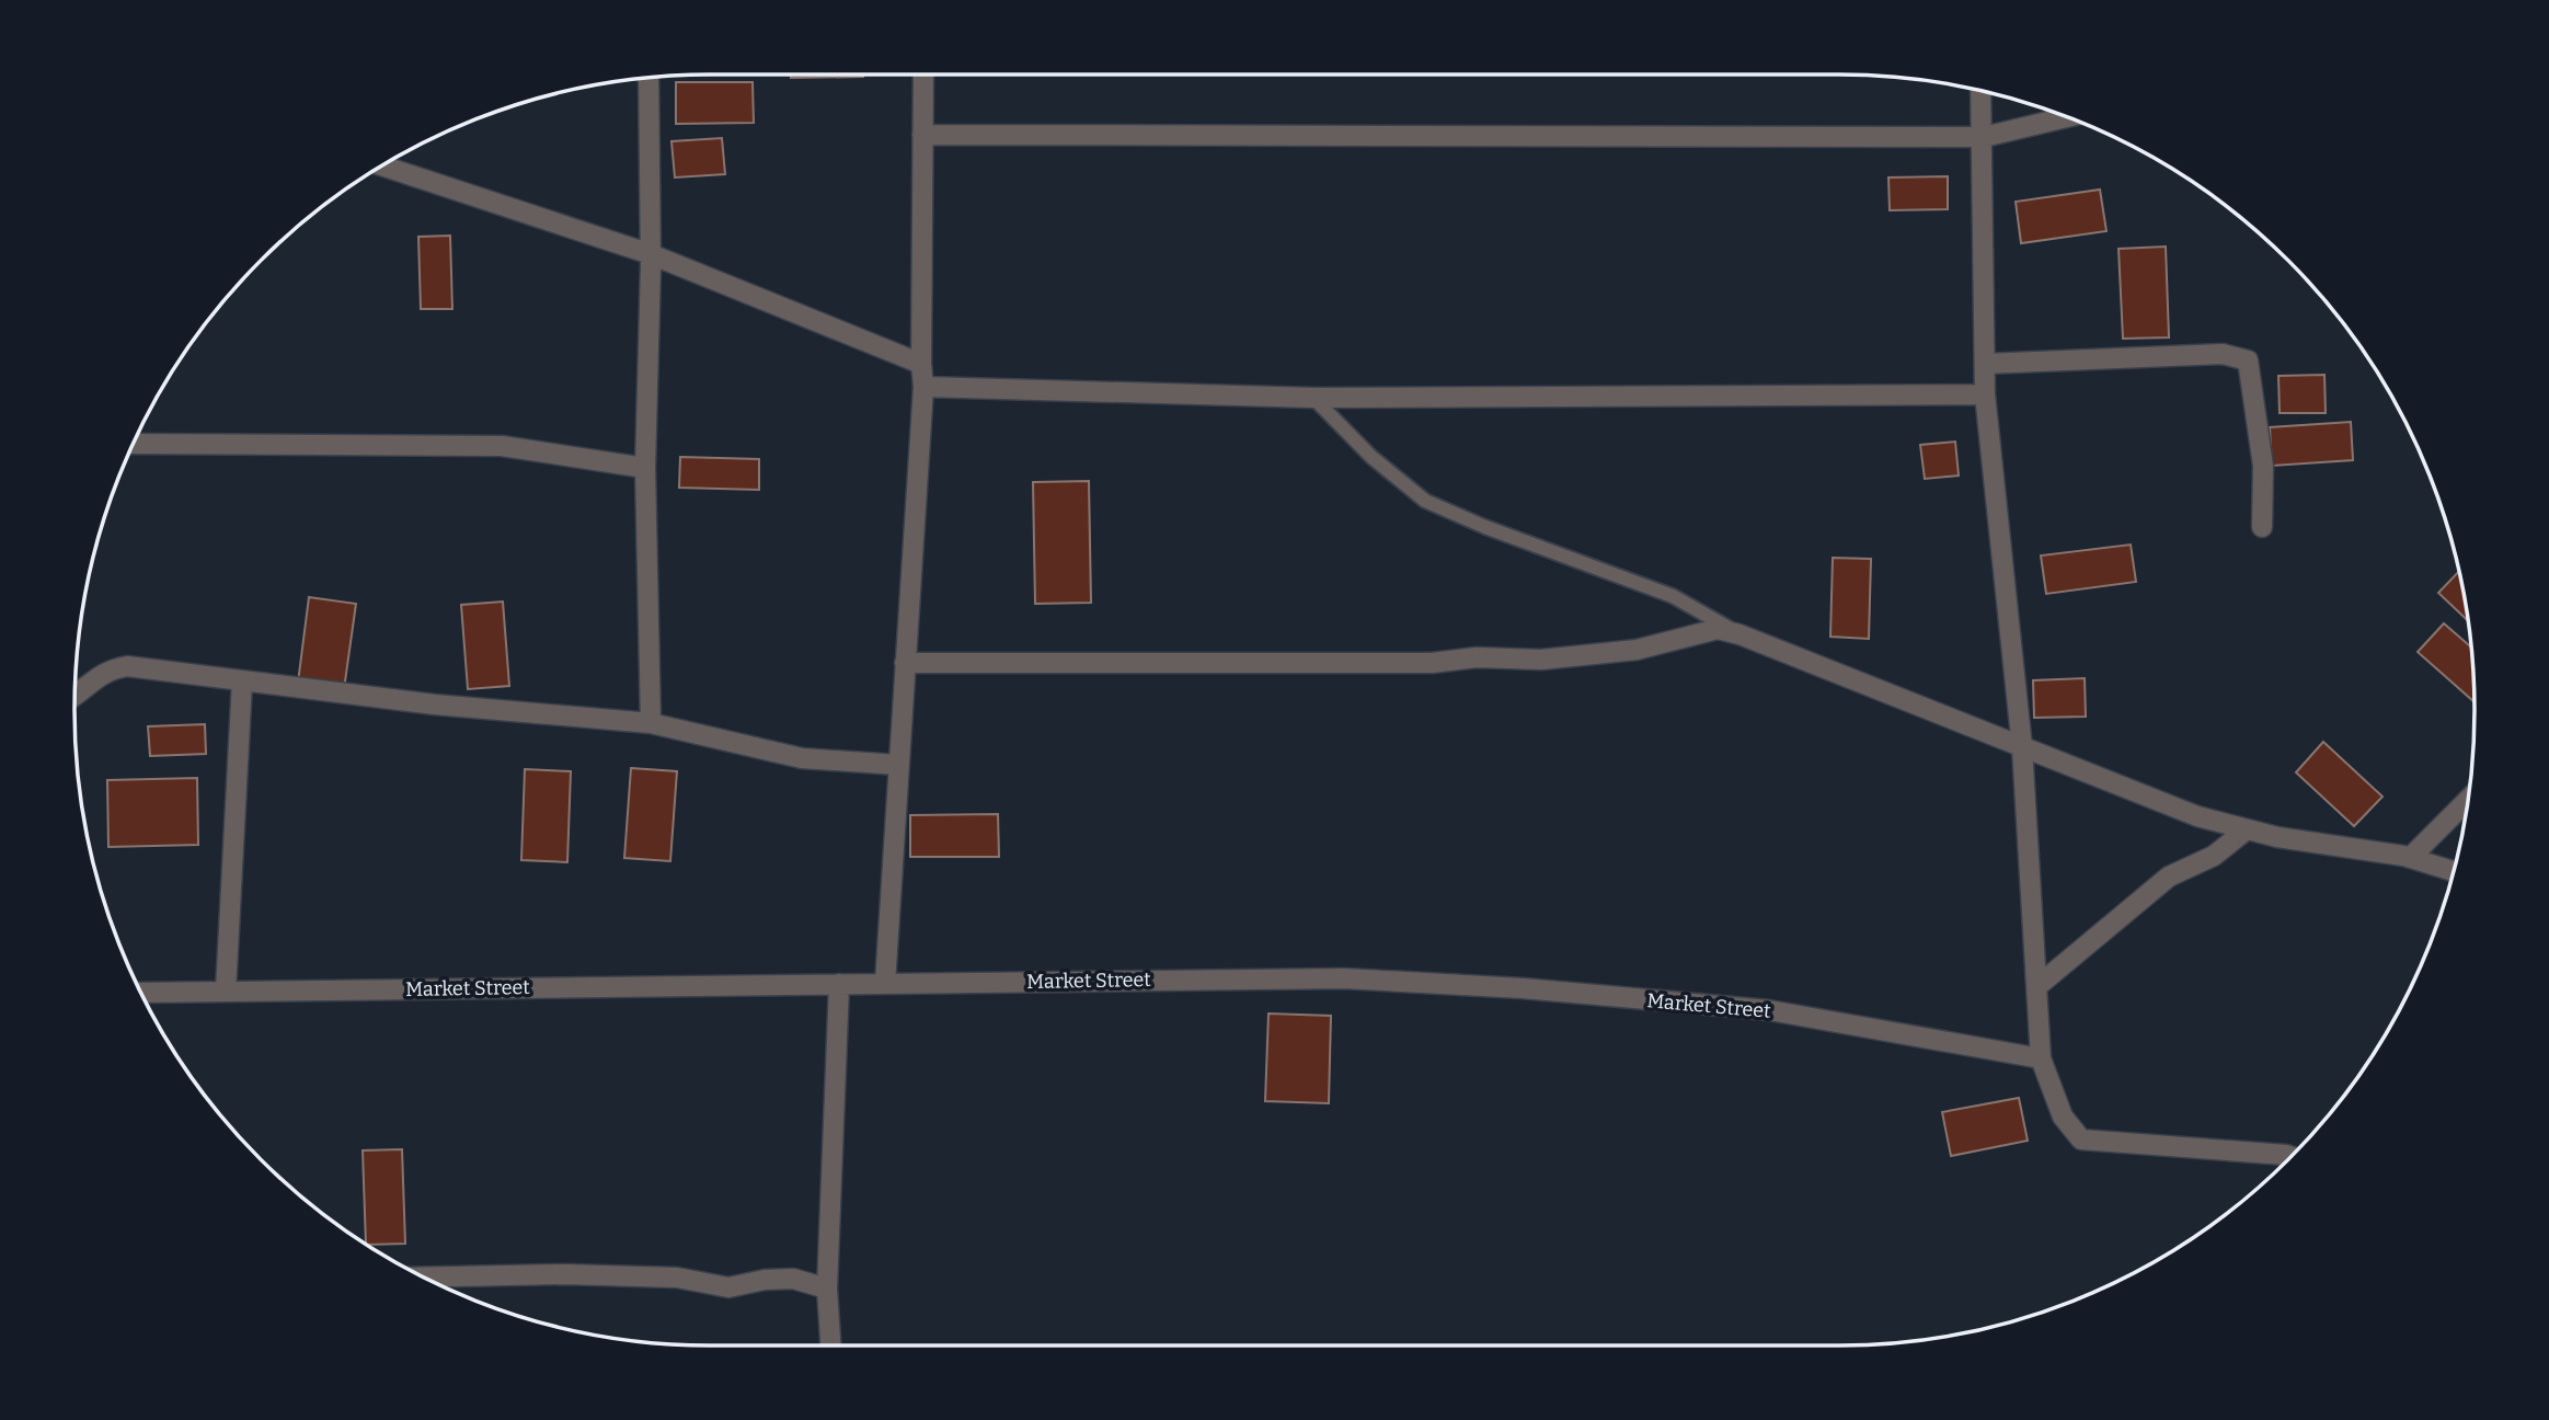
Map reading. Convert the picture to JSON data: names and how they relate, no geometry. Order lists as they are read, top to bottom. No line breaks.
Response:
{"streets":{"street":["Market Street"]}}
